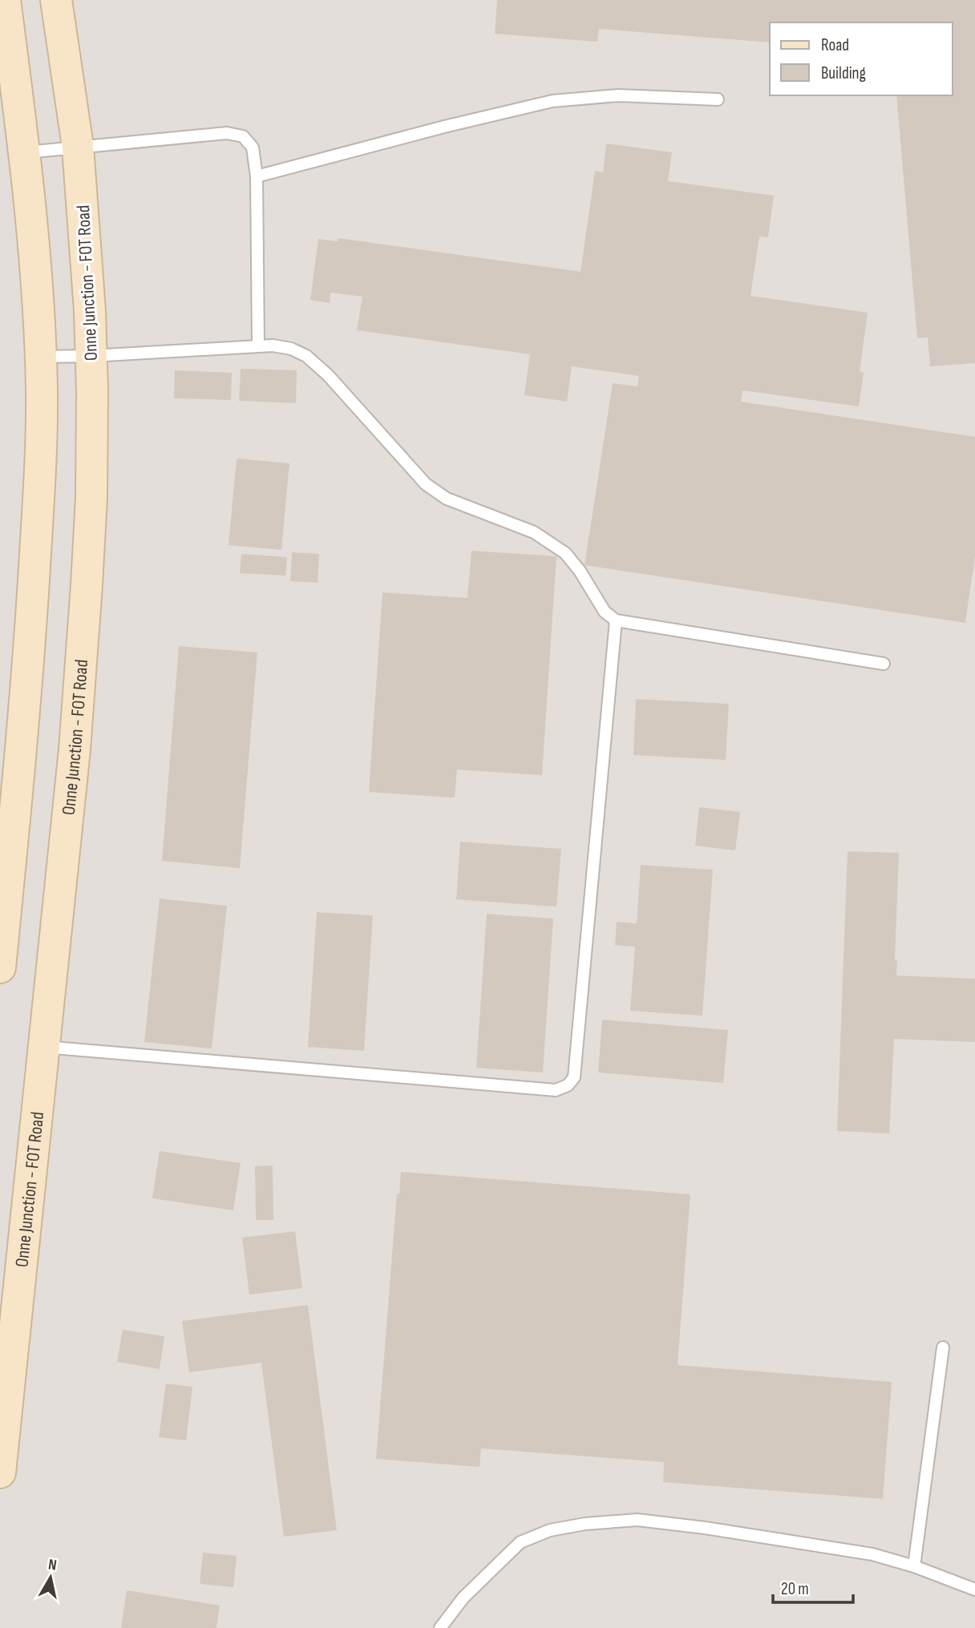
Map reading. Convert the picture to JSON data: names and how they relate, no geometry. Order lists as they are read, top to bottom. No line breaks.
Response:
{"streets":{"street":["Onne Junction - FOT Road"]},"legend":["Road","Building"],"scale_bar":"20 m","north":"top"}
